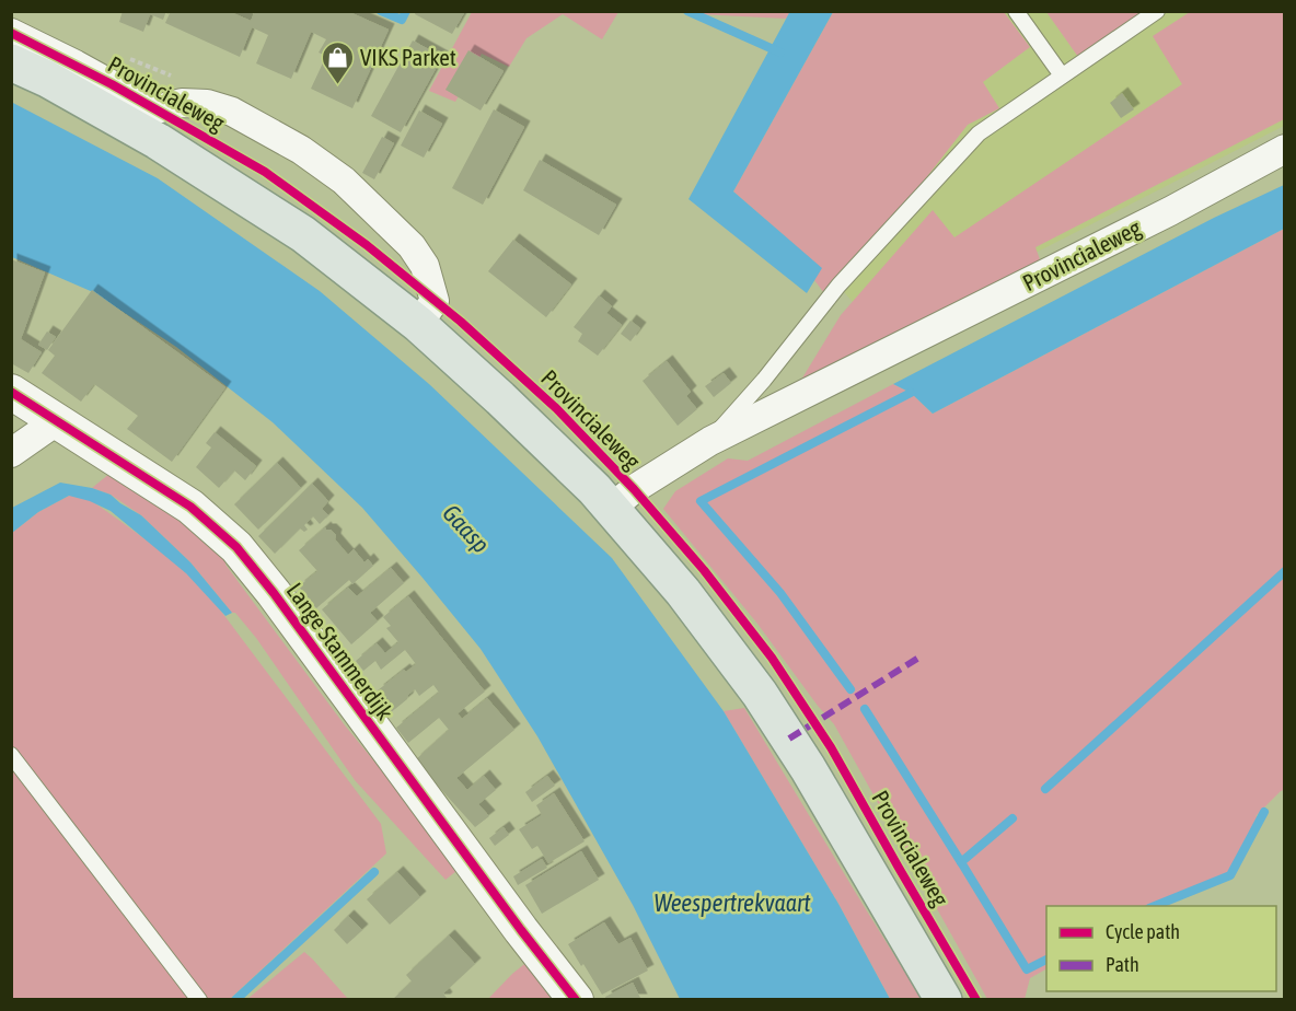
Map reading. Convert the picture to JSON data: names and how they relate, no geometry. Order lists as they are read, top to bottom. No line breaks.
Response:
{"streets":{"main road":["Provincialeweg"],"street":["Lange Stammerdijk"]},"water":["Gaasp","Weespertrekvaart"],"places":{"shop":["VIKS Parket"]},"legend":["Cycle path","Path"]}
